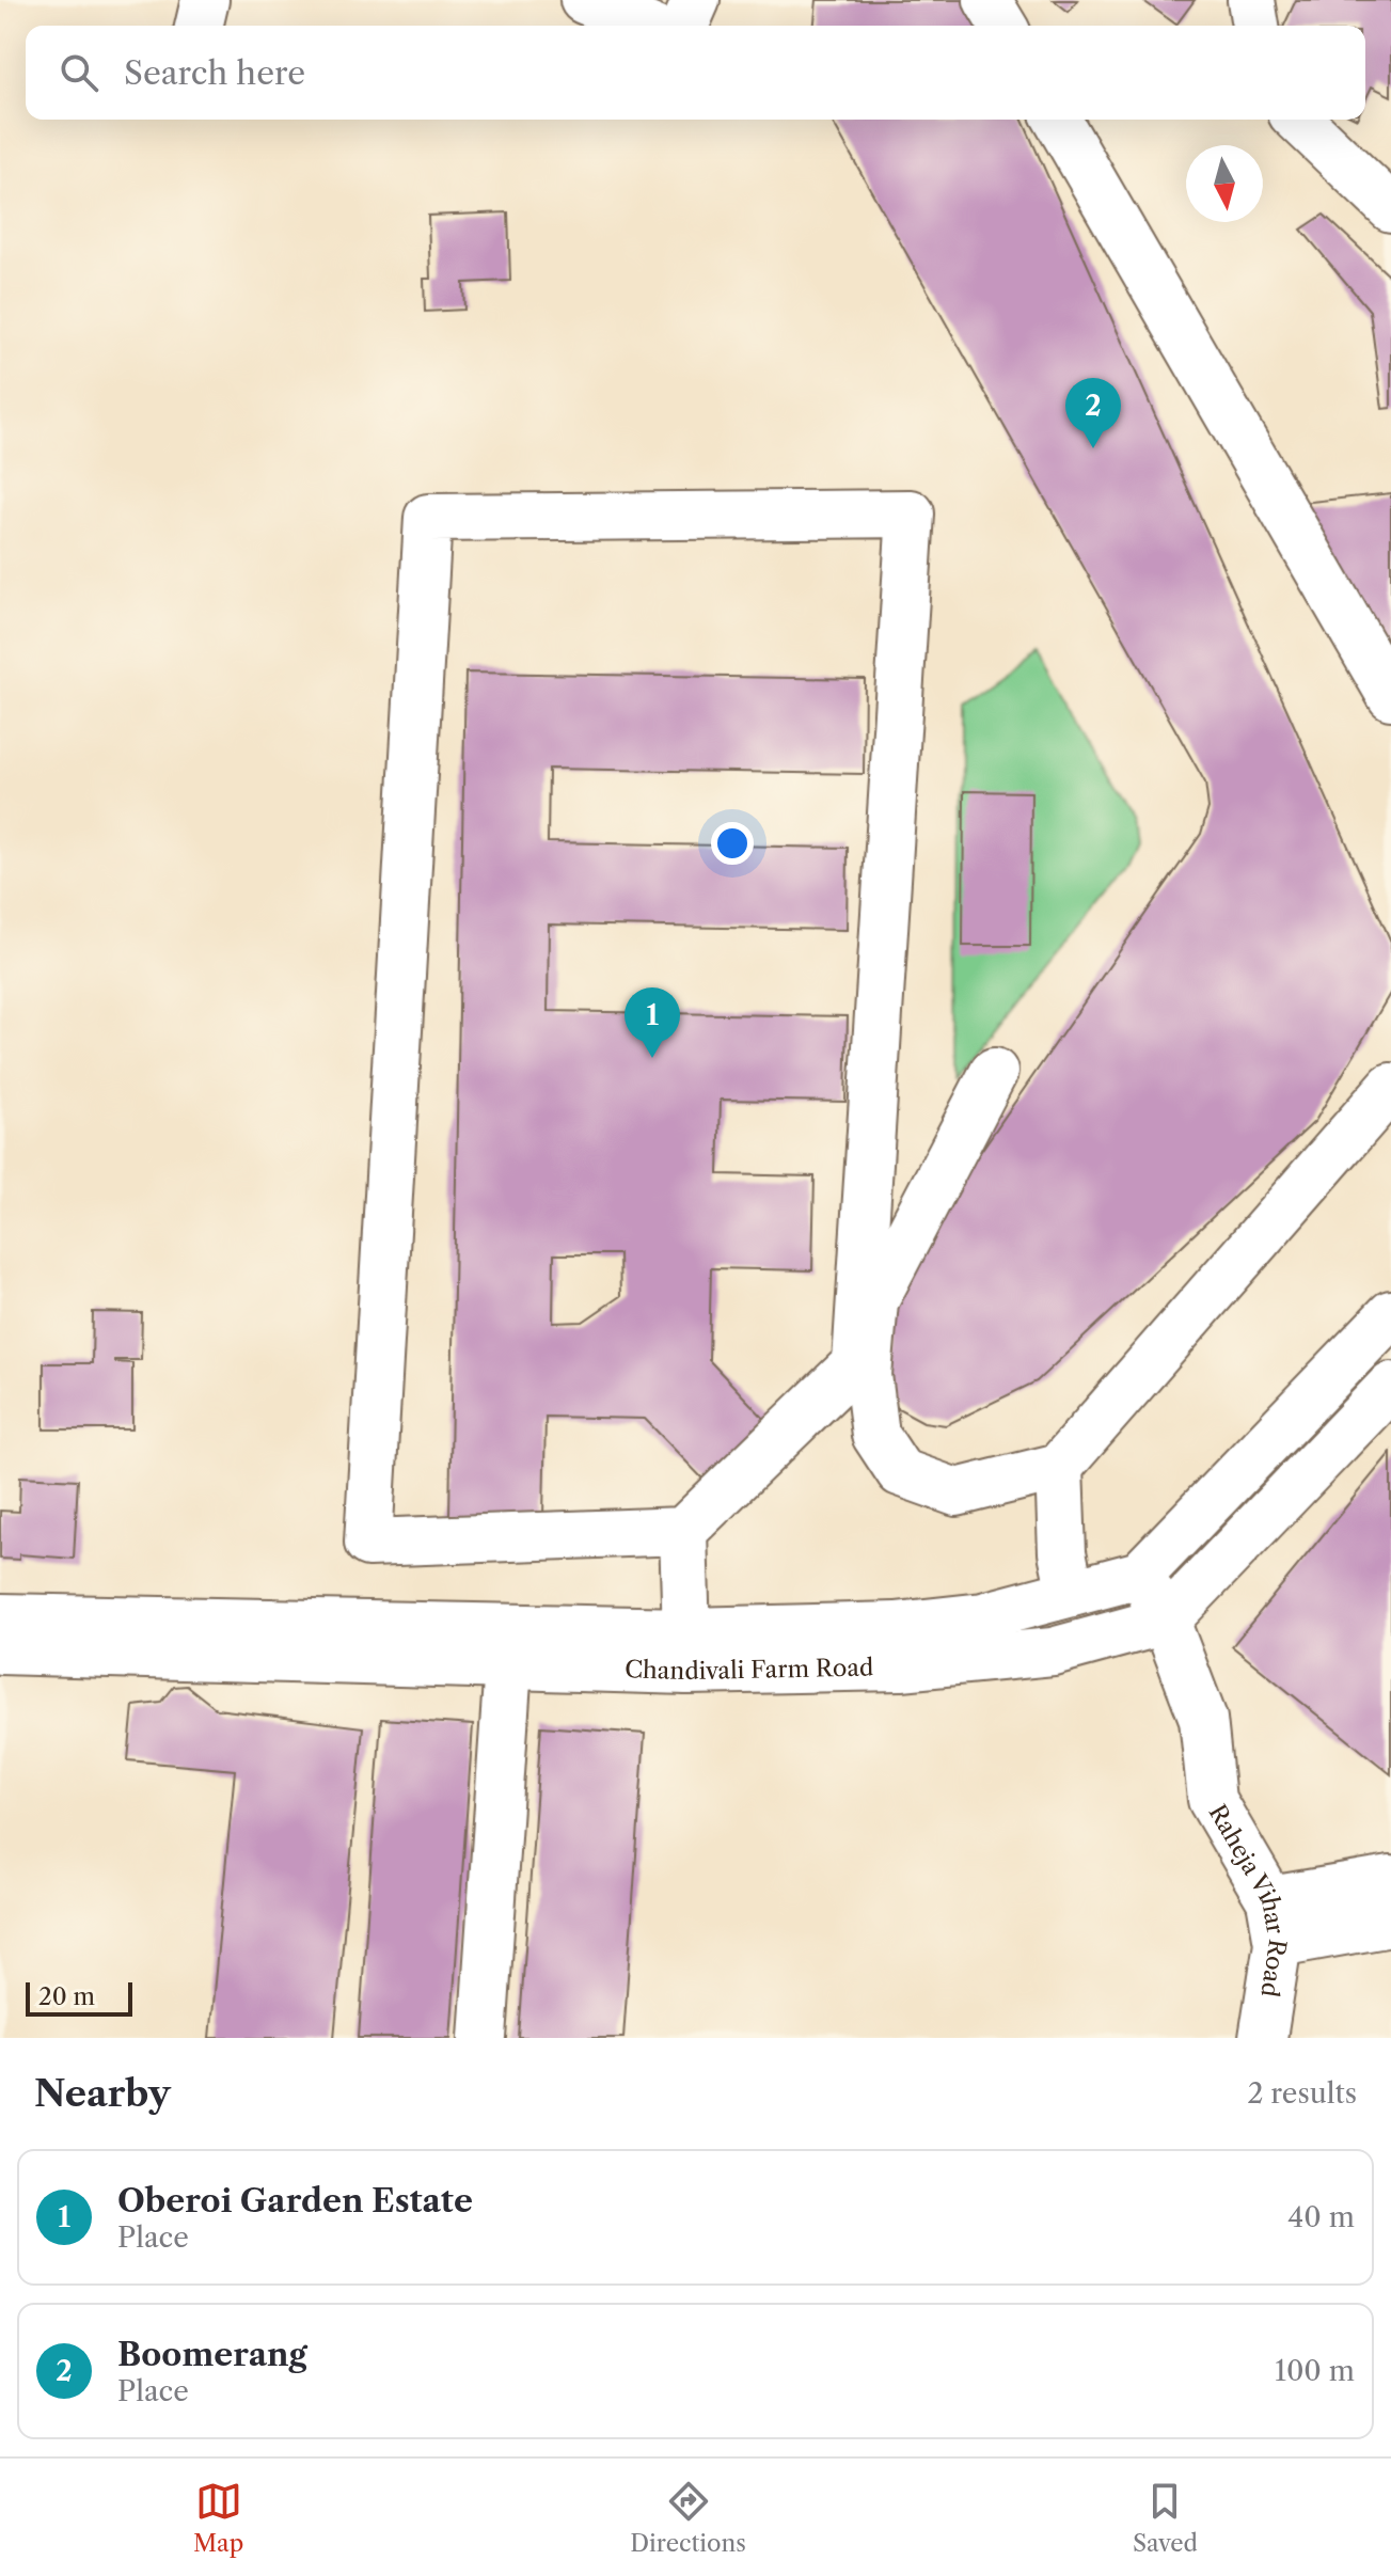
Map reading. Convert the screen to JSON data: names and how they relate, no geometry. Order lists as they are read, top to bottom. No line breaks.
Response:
{"streets":{"street":["Chandivali Farm Road","Raheja Vihar Road"]},"crossings":[["Chandivali Farm Road","Raheja Vihar Road"]],"scale_bar":"20 m","north":"bottom","page":{"search":"Search here","pins":["2","1"],"scale":"20 m","heading":["Nearby","2 results"],"list":[{"mark":"1","name":"Oberoi Garden Estate","note":"Place","value":"40 m"},{"mark":"2","name":"Boomerang","note":"Place","value":"100 m"}],"nav":["Map","Directions","Saved"]}}
